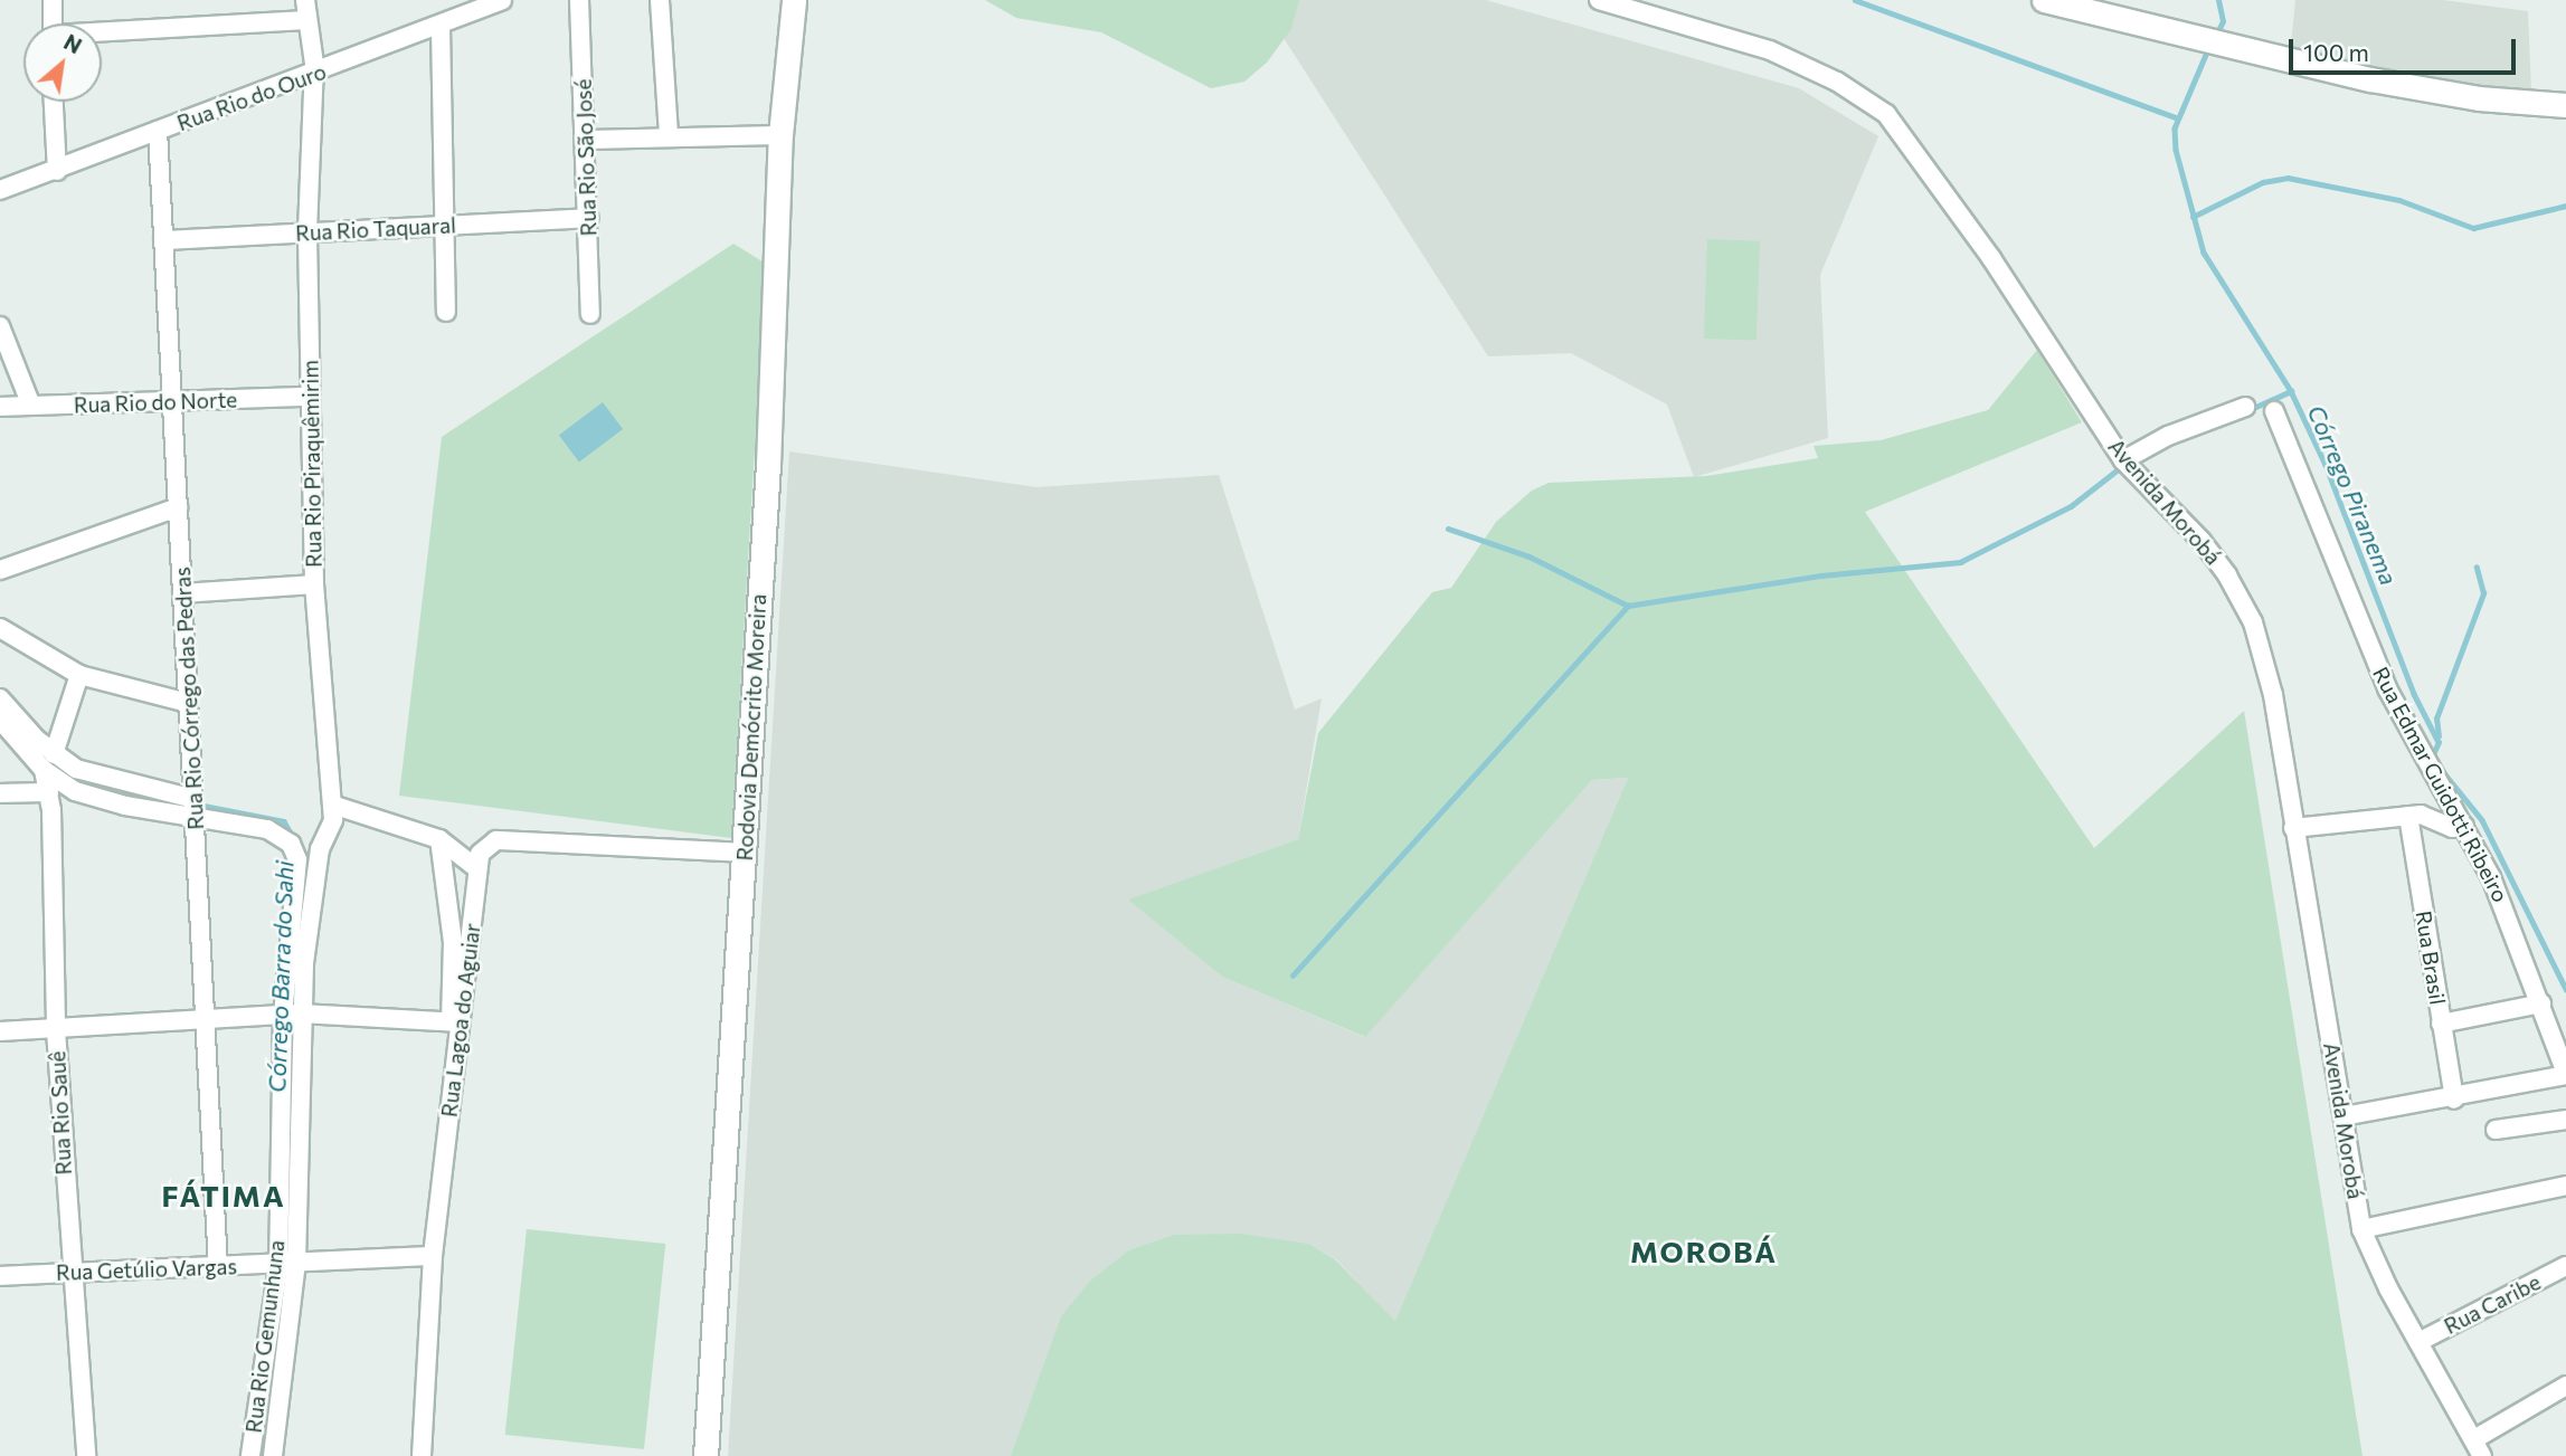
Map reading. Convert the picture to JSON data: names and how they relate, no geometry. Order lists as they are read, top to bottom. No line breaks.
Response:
{"streets":{"street":["Rua Rio do Ouro","Rua Rio São José","Rua Rio Taquaral","Rua Rio do Norte","Rua Rio Piraquêmirim","Avenida Morobá","Rua Rio Córrego das Pedras","Rodovia Demócrito Moreira","Rua Edmar Guidotti Ribeiro","Rua Brasil","Rua Lagoa do Aguiar","Rua Rio Sauê","Rua Getúlio Vargas","Rua Caribe","Rua Rio Gemunhuna"]},"crossings":[["Rua Rio do Ouro","Rua Rio Piraquêmirim"],["Rua Rio do Ouro","Rua Rio Córrego das Pedras"],["Rua Rio São José","Rua Rio Taquaral"],["Rua Rio Taquaral","Rua Rio Piraquêmirim"],["Rua Rio Taquaral","Rua Rio Córrego das Pedras"],["Rua Rio do Norte","Rua Rio Piraquêmirim"],["Rua Rio do Norte","Rua Rio Córrego das Pedras"],["Rua Rio Piraquêmirim","Rua Rio Gemunhuna"],["Avenida Morobá","Rua Caribe"],["Rua Rio Córrego das Pedras","Rua Getúlio Vargas"],["Rua Rio Córrego das Pedras","Rua Rio Gemunhuna"],["Rua Lagoa do Aguiar","Rua Getúlio Vargas"],["Rua Rio Sauê","Rua Getúlio Vargas"],["Rua Rio Sauê","Rua Rio Gemunhuna"],["Rua Getúlio Vargas","Rua Rio Gemunhuna"]],"districts":["FÁTIMA","MOROBÁ"],"water":["Córrego Piranema","Córrego Barra do Sahi"],"scale_bar":"100 m","north":"top right"}
